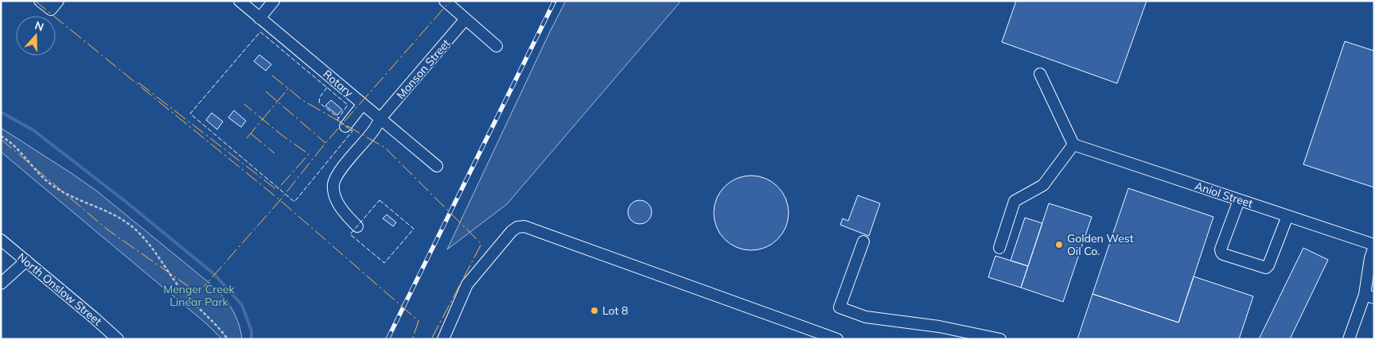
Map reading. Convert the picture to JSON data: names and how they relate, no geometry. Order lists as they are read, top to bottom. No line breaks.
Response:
{"streets":{"street":["Monson Street","Rotary","Aniol Street","North Onslow Street"]},"crossings":[["Monson Street","Rotary"]],"parks":["Menger Creek Linear Park"],"places":["Golden West Oil Co.","Lot 8"],"north":"top"}
